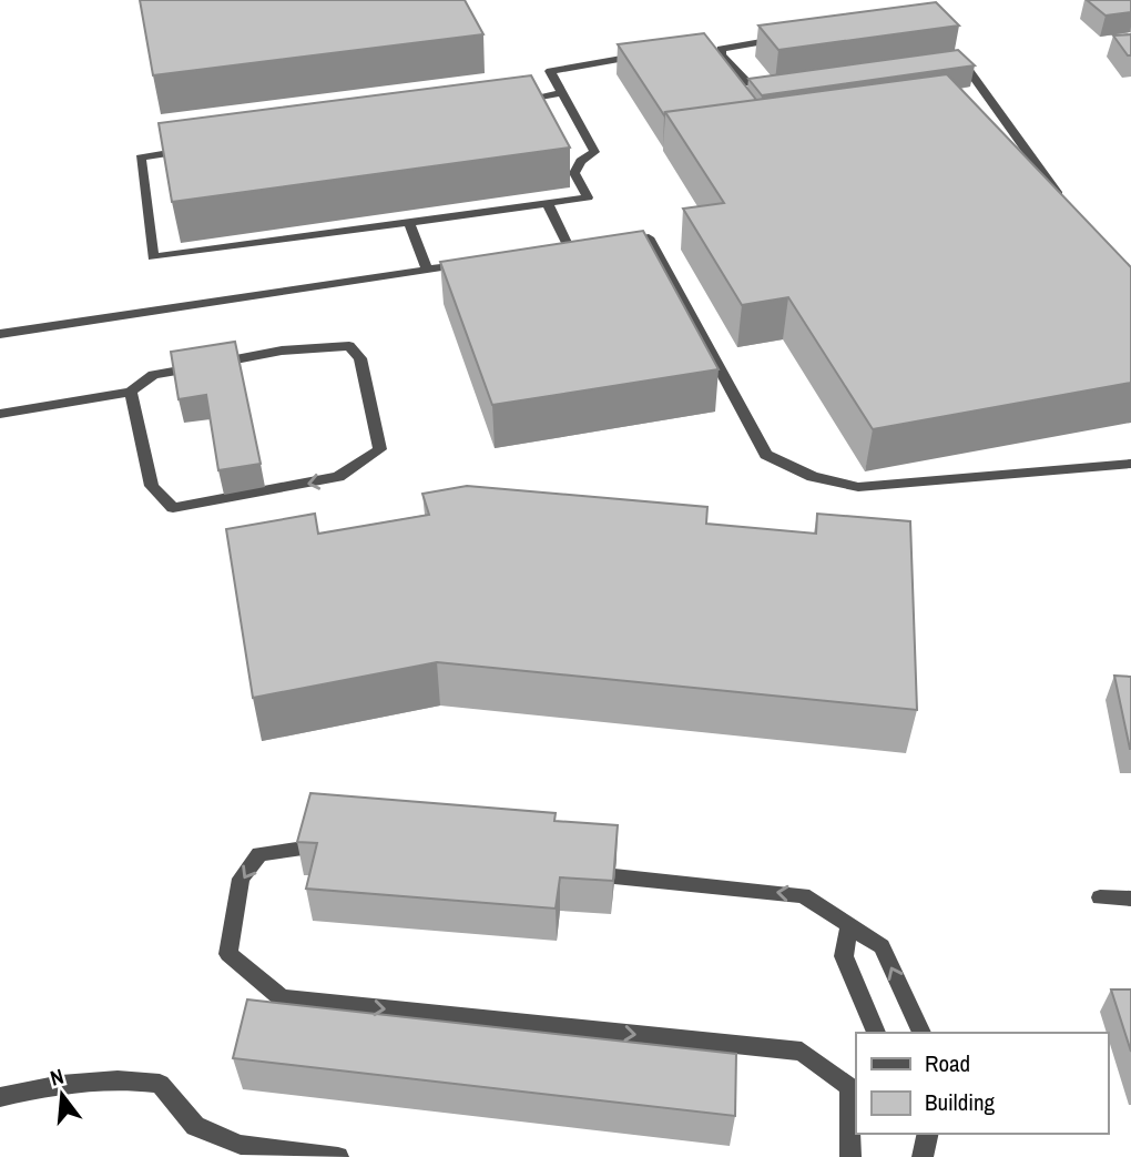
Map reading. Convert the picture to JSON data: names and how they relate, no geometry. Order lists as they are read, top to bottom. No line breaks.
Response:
{"legend":["Road","Building"],"north":"top"}
